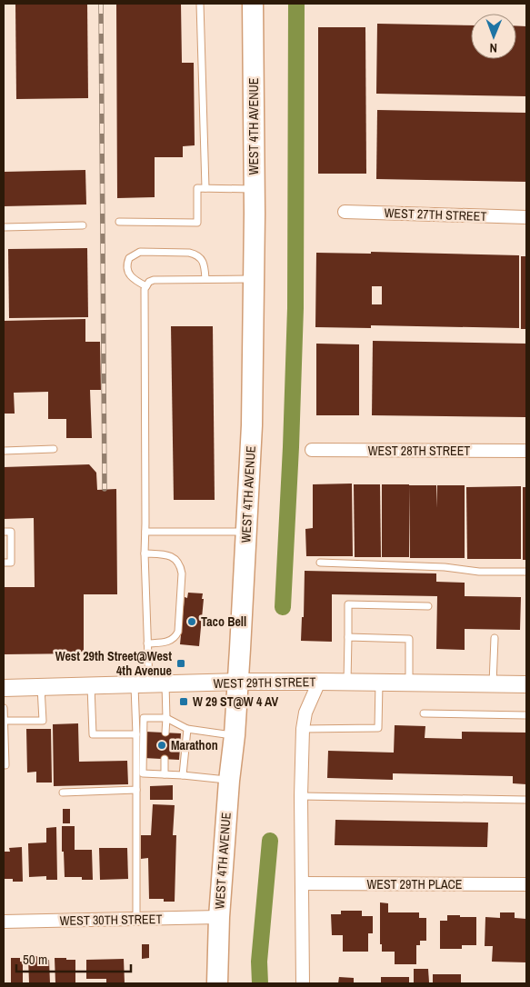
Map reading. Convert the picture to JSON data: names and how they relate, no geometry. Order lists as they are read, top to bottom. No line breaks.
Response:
{"streets":{"main road":["WEST 4TH AVENUE"],"street":["WEST 27TH STREET","WEST 28TH STREET","WEST 29TH STREET","WEST 29TH PLACE","WEST 30TH STREET"]},"crossings":[["WEST 4TH AVENUE","WEST 29TH STREET"],["WEST 4TH AVENUE","WEST 30TH STREET"]],"places":{"other":["Taco Bell","Marathon"],"transit":["West 29th Street@West 4th Avenue","W 29 ST@W 4 AV"]},"scale_bar":"50 m","north":"bottom"}
